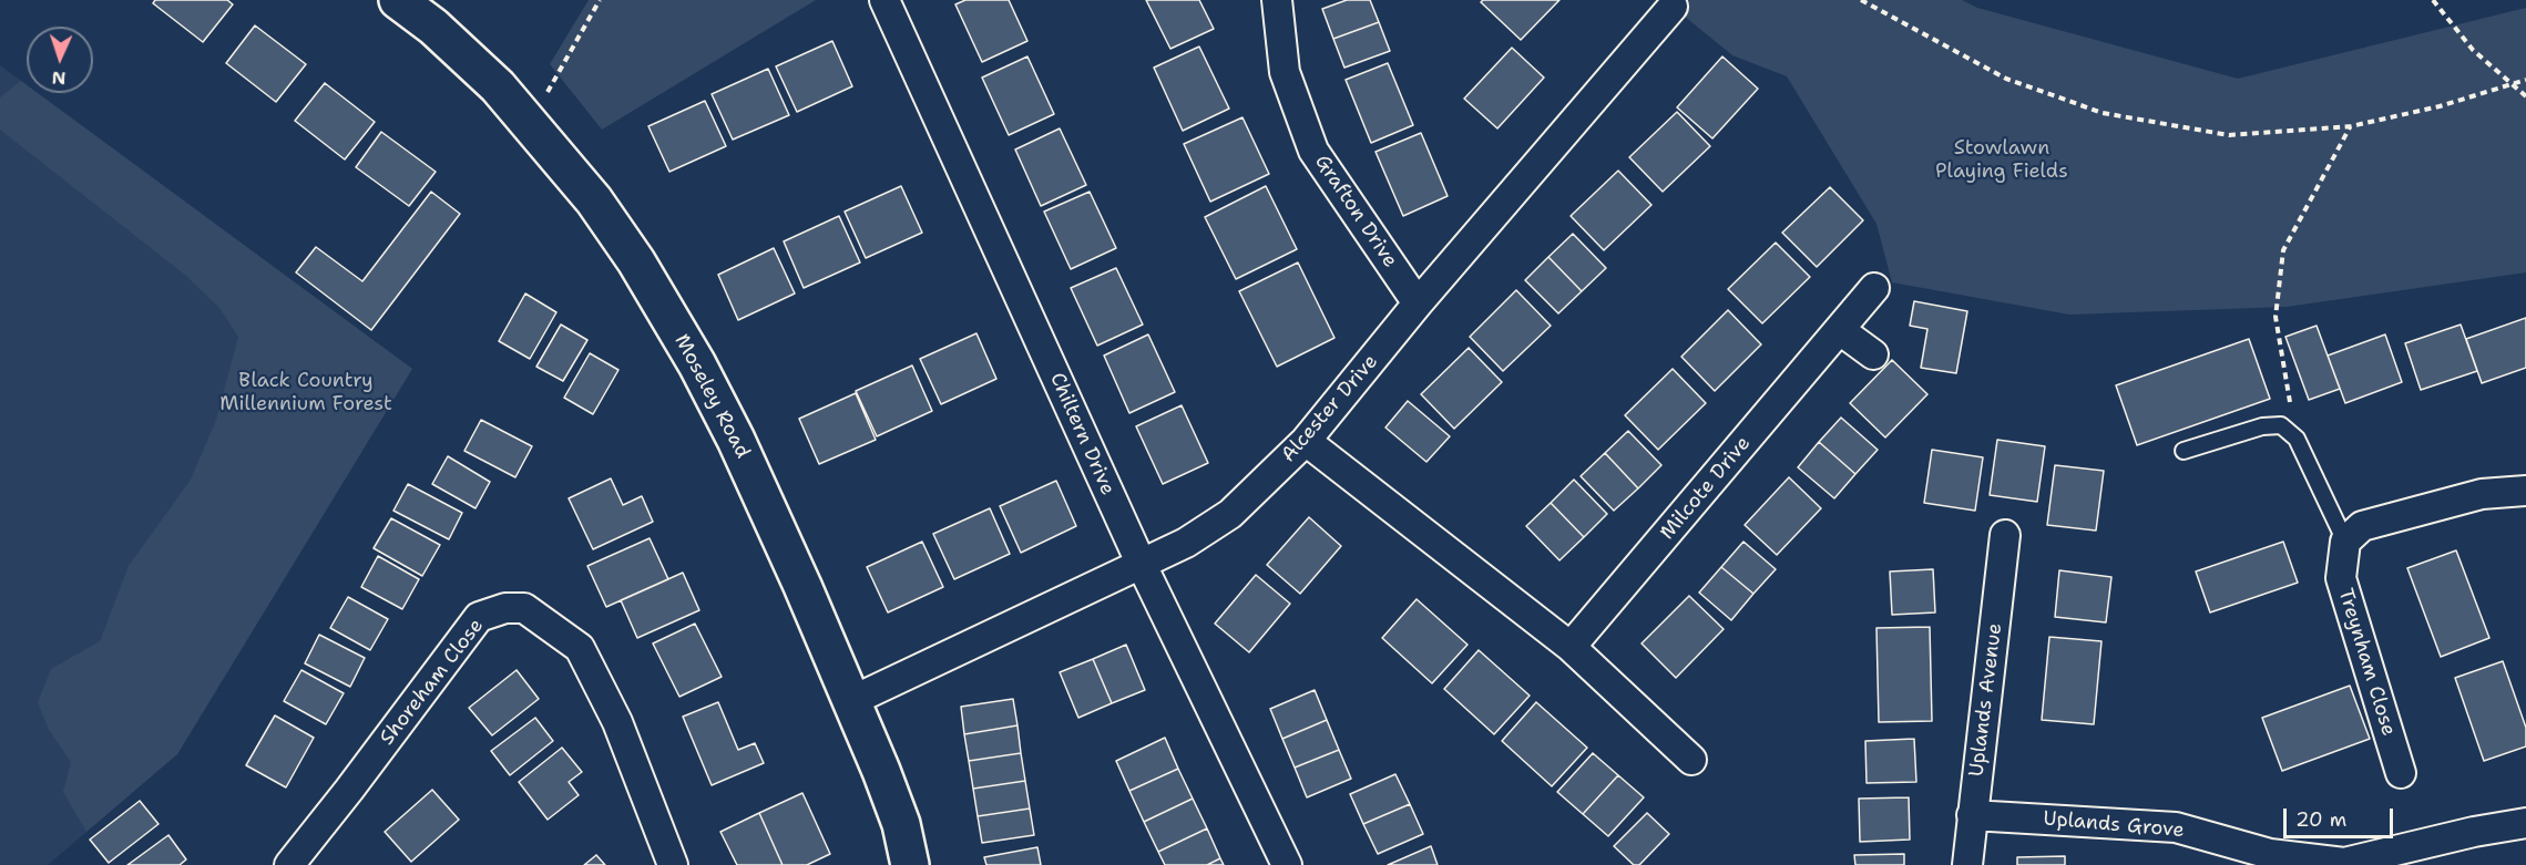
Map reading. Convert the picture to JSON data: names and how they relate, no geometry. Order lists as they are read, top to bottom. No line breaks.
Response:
{"streets":{"street":["Grafton Drive","Moseley Road","Alcester Drive","Chiltern Drive","Milcote Drive","Treynham Close","Shoreham Close","Uplands Avenue","Uplands Grove"]},"crossings":[["Grafton Drive","Alcester Drive"],["Moseley Road","Alcester Drive"],["Alcester Drive","Chiltern Drive"],["Uplands Avenue","Uplands Grove"]],"parks":["Stowlawn Playing Fields","Black Country Millennium Forest"],"scale_bar":"20 m","north":"bottom"}
